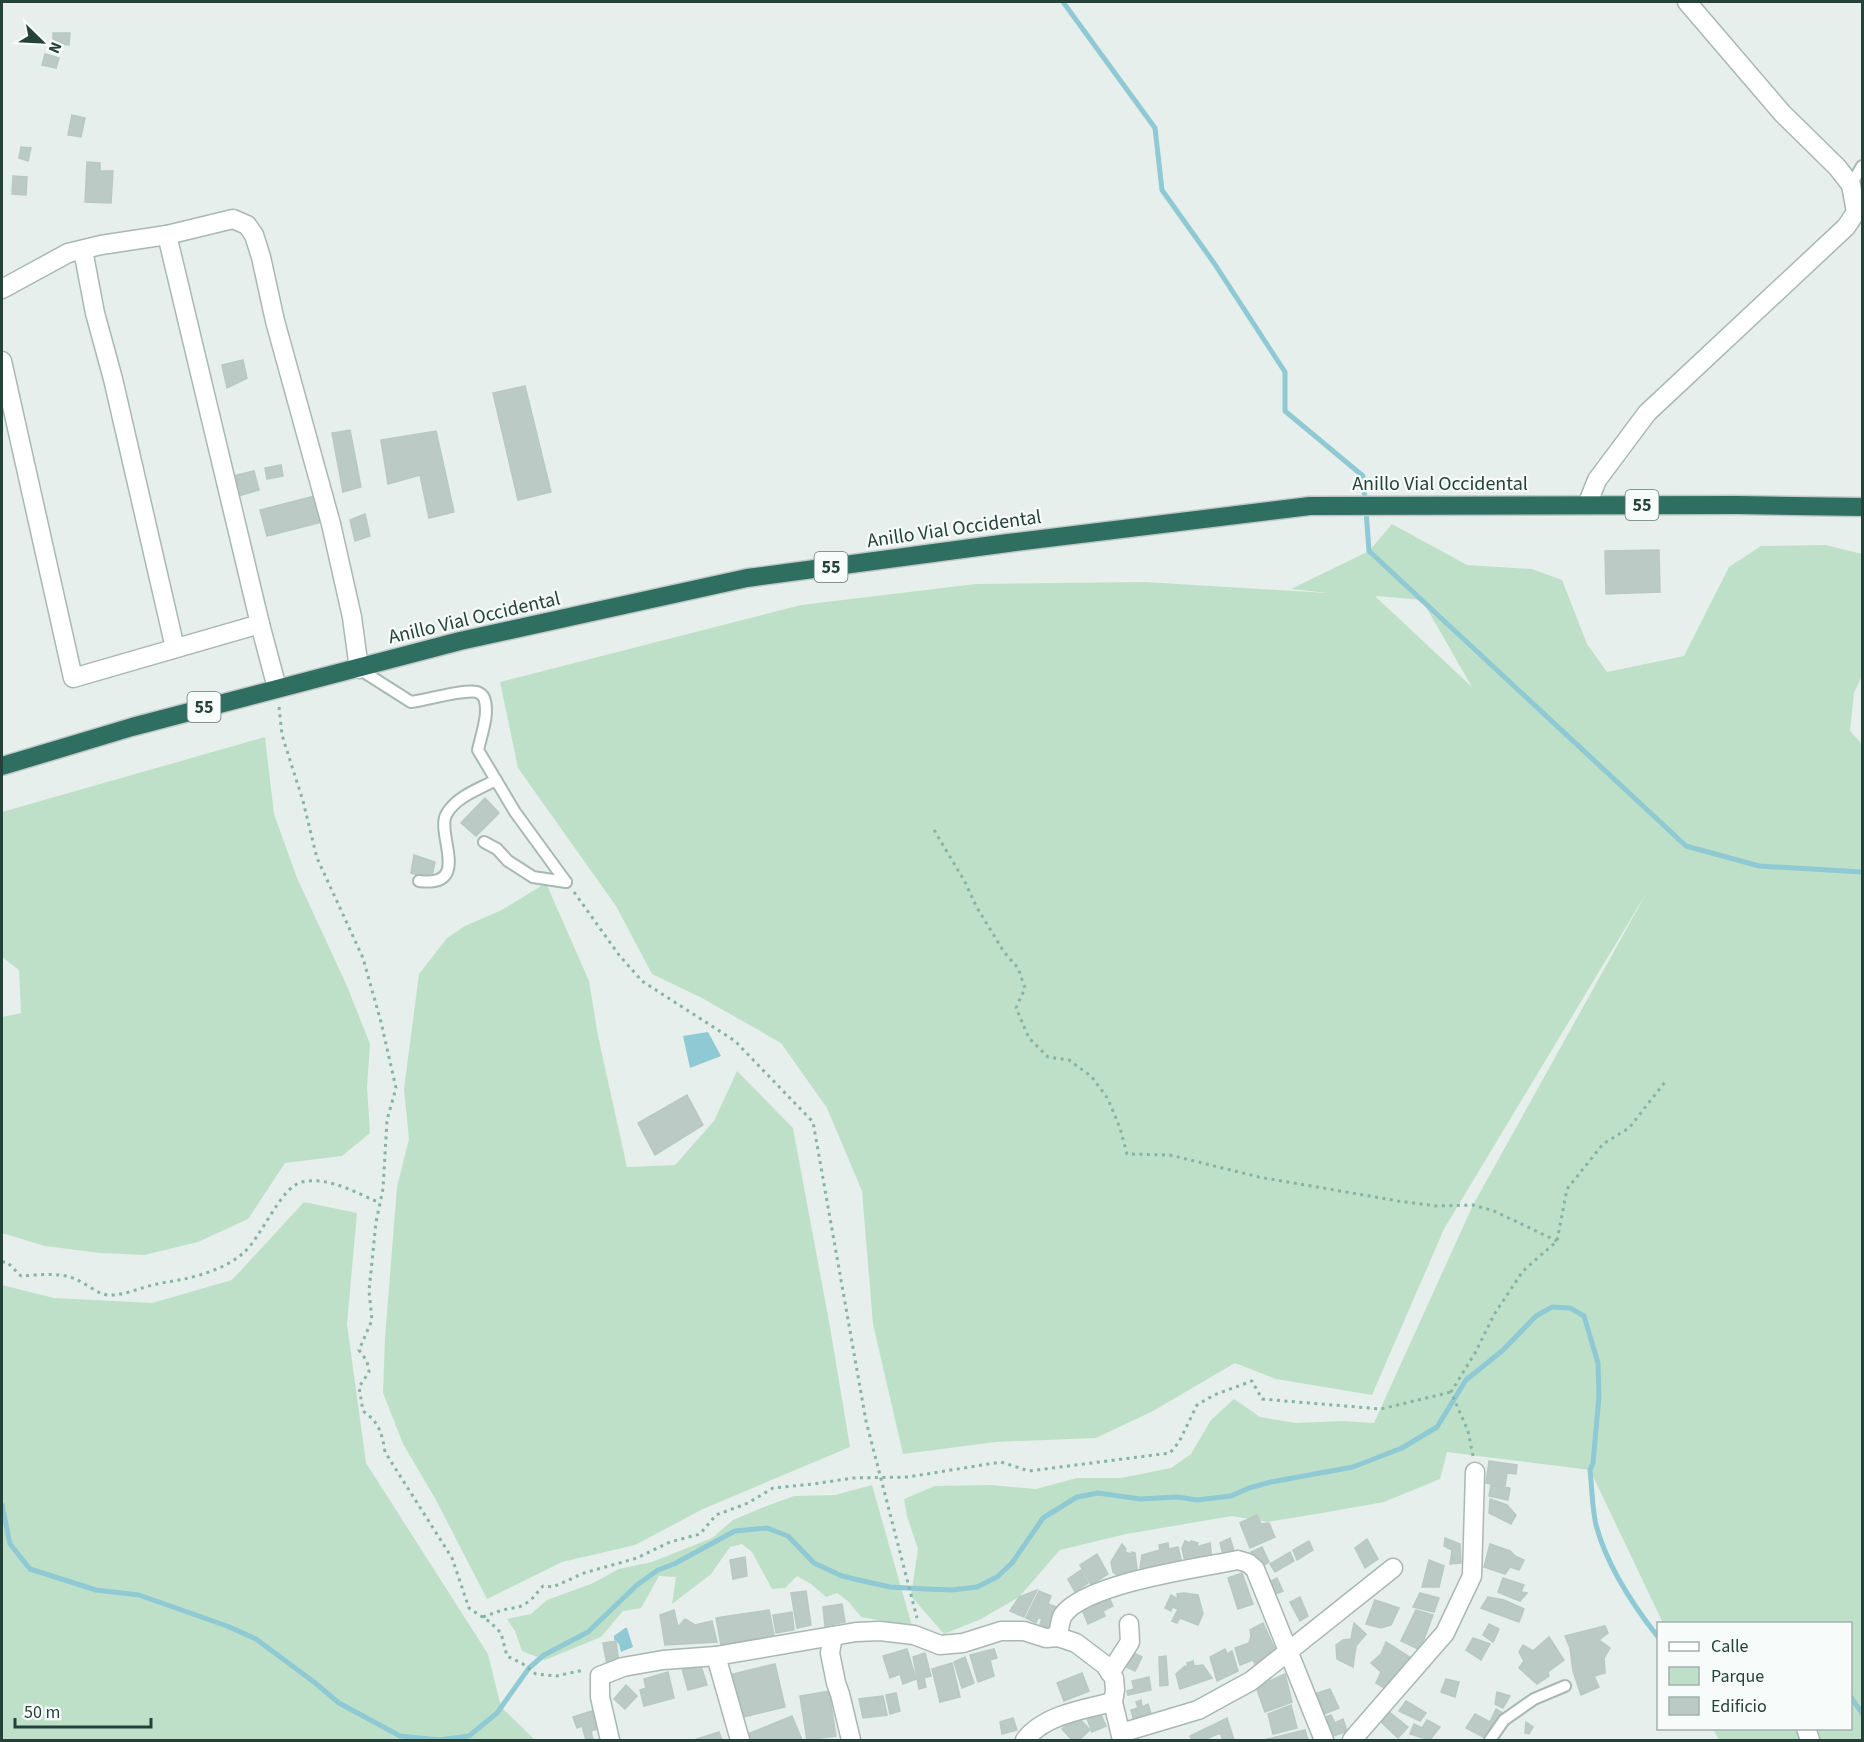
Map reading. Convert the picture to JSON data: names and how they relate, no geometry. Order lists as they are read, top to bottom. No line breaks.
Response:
{"streets":{"highway":["Anillo Vial Occidental","55"]},"legend":["Calle","Parque","Edificio"],"scale_bar":"50 m","north":"bottom right"}
